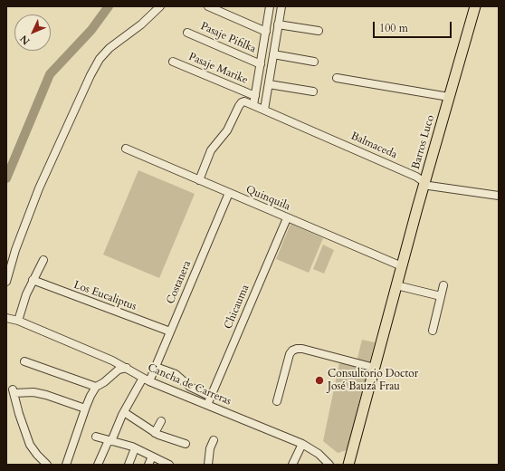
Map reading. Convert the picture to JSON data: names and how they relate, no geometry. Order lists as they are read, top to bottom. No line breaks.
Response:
{"streets":{"main road":["Barros Luco"],"street":["Pasaje Pifilka","Pasaje Marike","Balmaceda","Quinquila","Costanera","Los Eucaliptus","Chicauma","Cancha de Carreras"]},"crossings":[["Barros Luco","Balmaceda"],["Barros Luco","Quinquila"],["Balmaceda","Quinquila"],["Quinquila","Costanera"],["Quinquila","Chicauma"],["Costanera","Los Eucaliptus"],["Costanera","Cancha de Carreras"],["Chicauma","Cancha de Carreras"]],"places":["Consultorio Doctor José Bauzá Frau"],"scale_bar":"100 m","north":"bottom left"}
